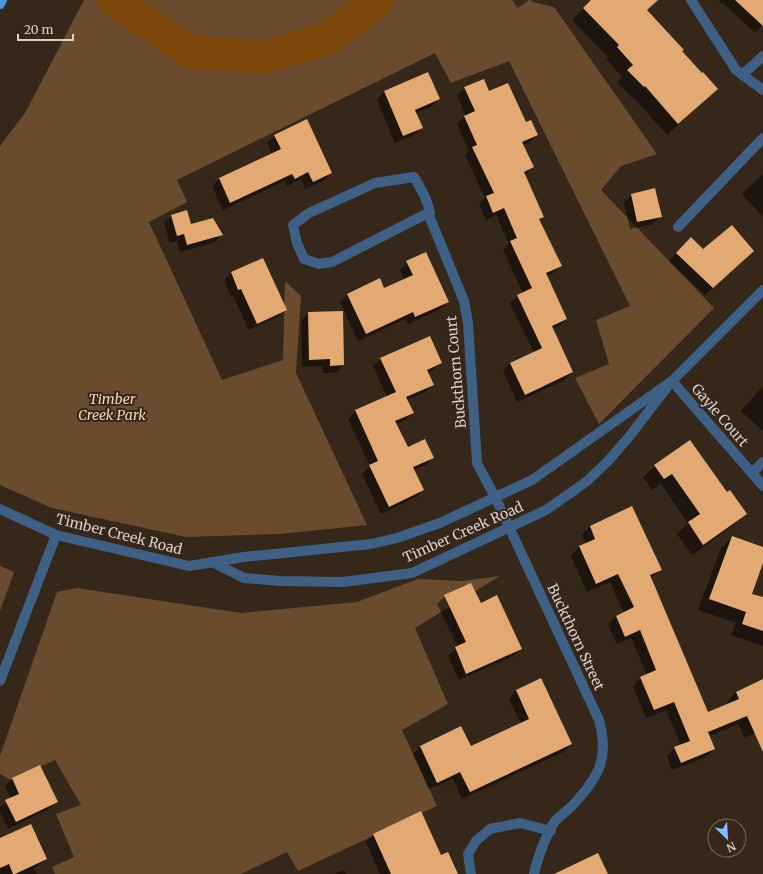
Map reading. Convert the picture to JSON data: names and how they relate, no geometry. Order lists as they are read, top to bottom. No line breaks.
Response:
{"streets":{"street":["Buckthorn Court","Gayle Court","Timber Creek Road","Buckthorn Street"]},"crossings":[["Buckthorn Court","Timber Creek Road"],["Buckthorn Court","Buckthorn Street"],["Gayle Court","Timber Creek Road"],["Timber Creek Road","Buckthorn Street"]],"parks":["Timber Creek Park"],"scale_bar":"20 m","north":"bottom right"}
